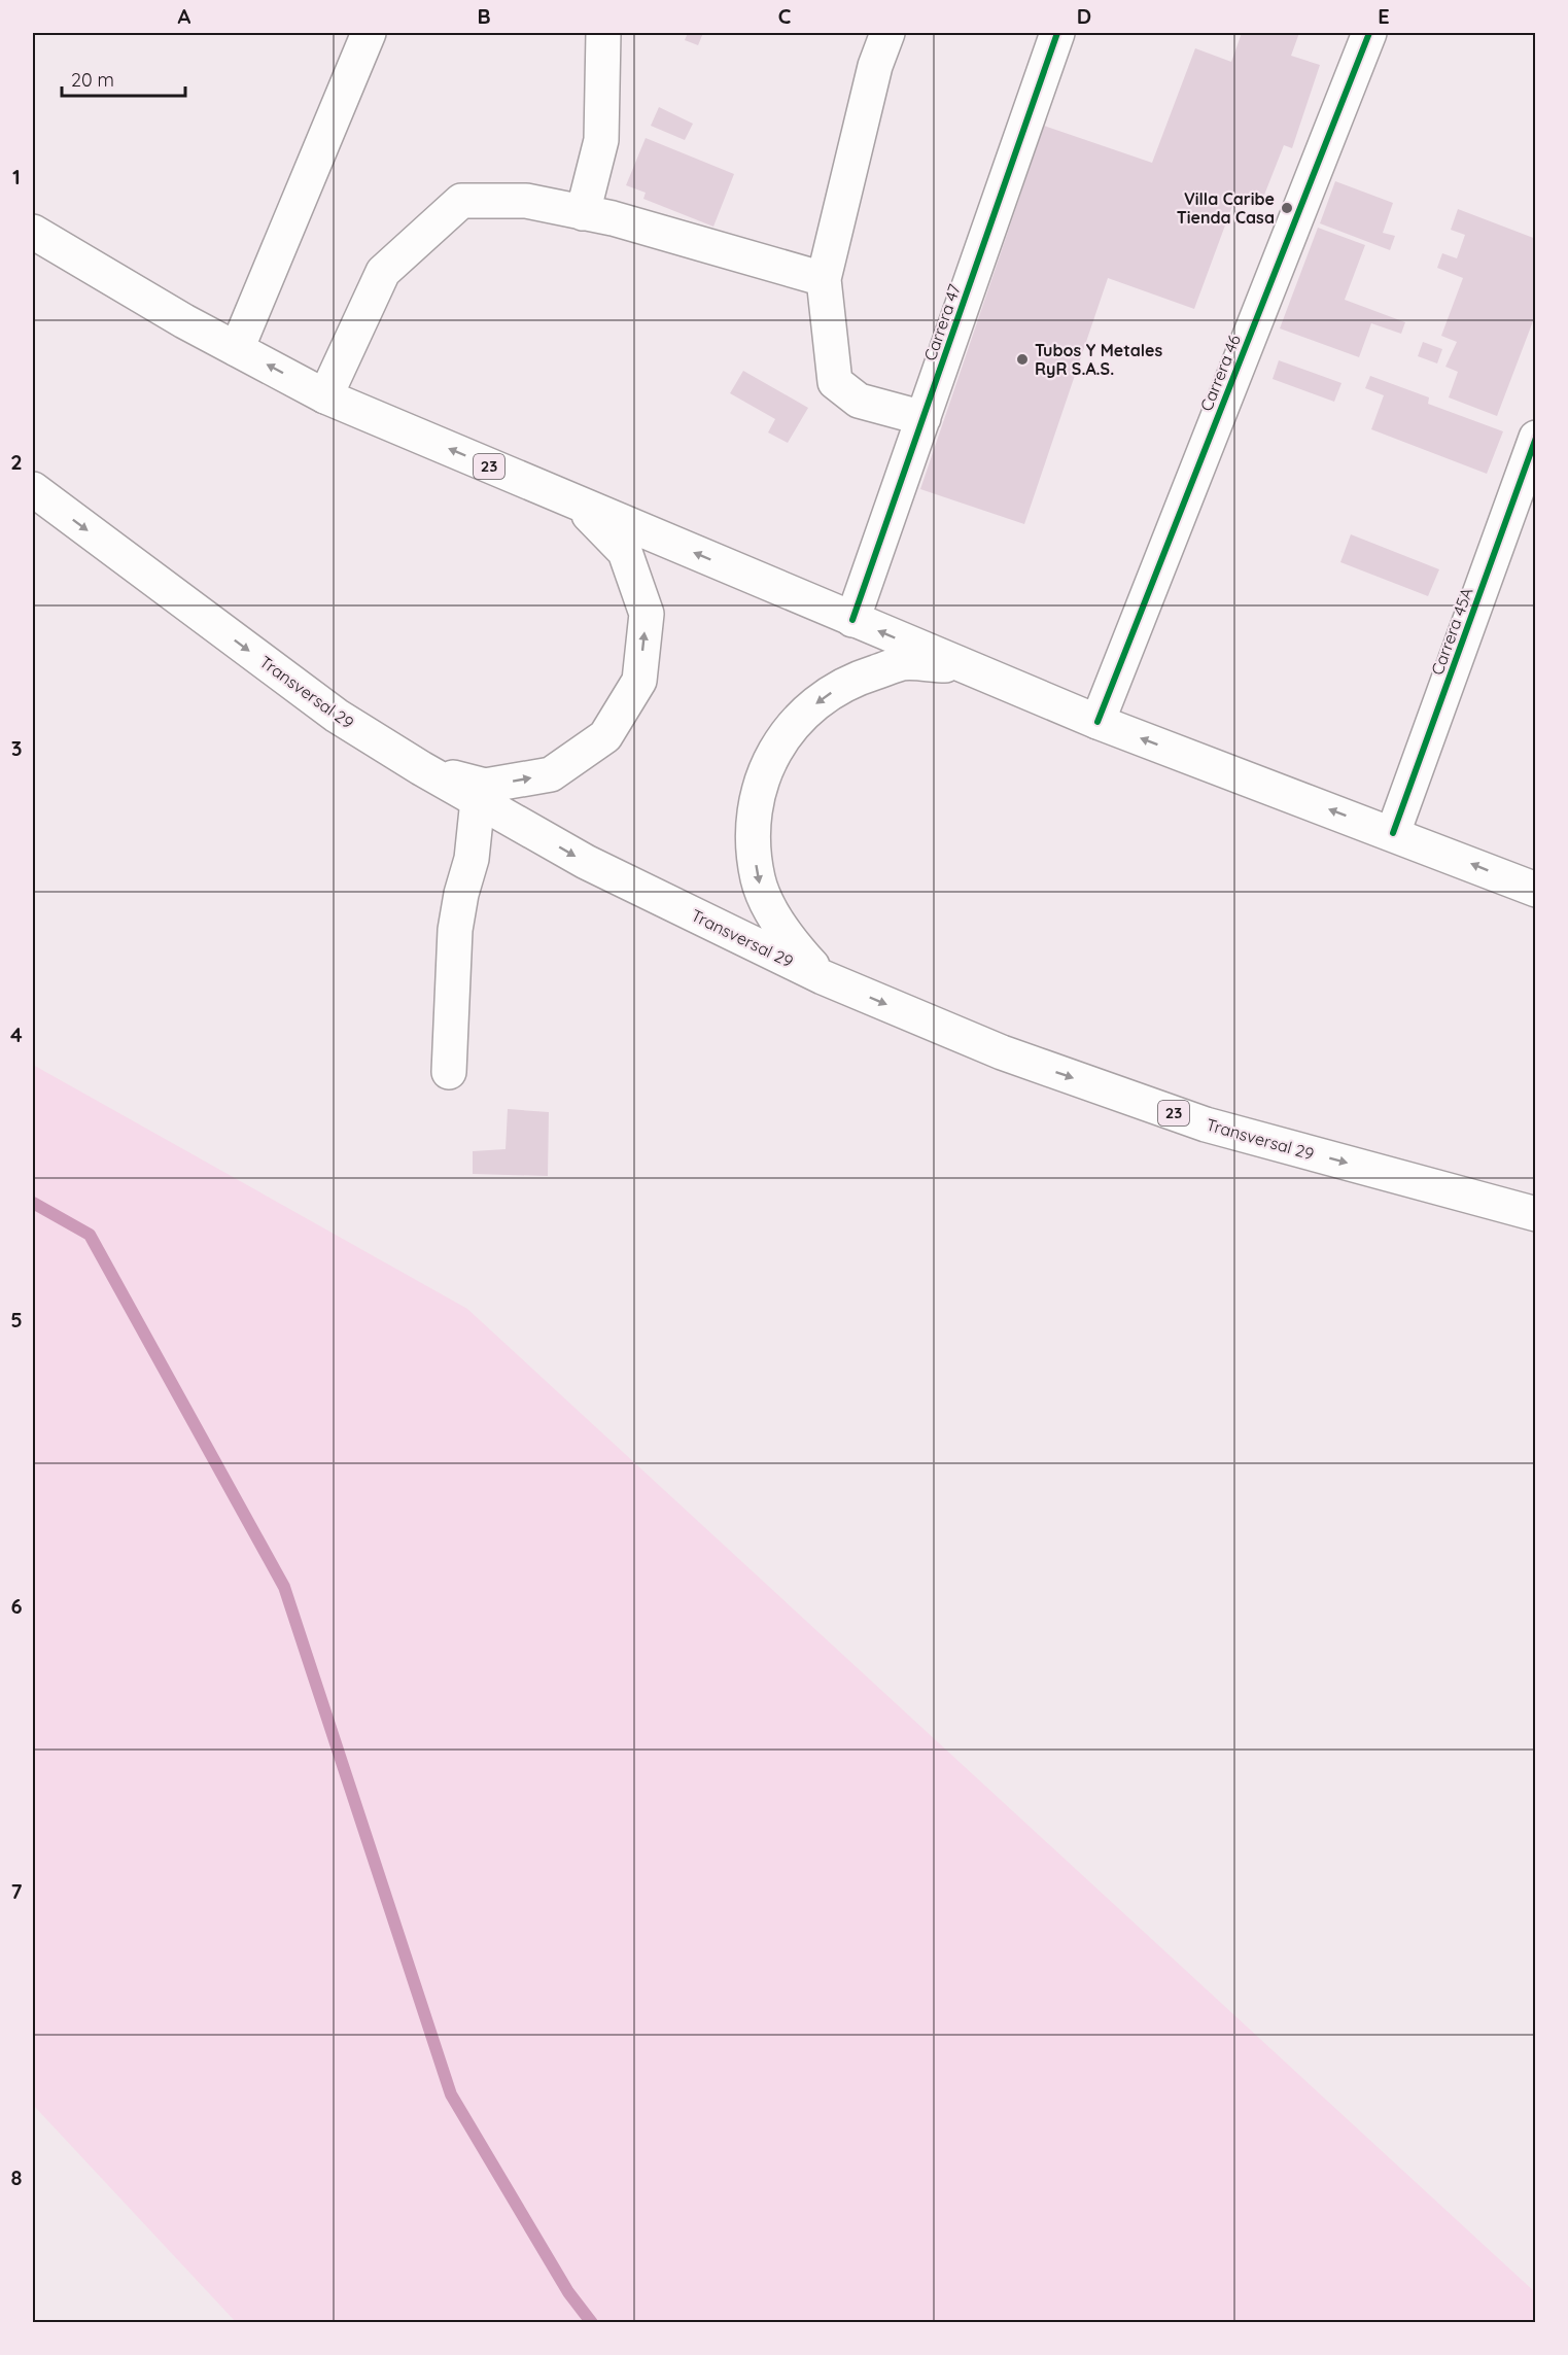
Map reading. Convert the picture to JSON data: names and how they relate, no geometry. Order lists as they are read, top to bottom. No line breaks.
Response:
{"streets":{"main road":["Carrera 47","Carrera 46","23","Carrera 45A","Transversal 29"]},"crossings":[["Carrera 47","23"],["Carrera 46","23"],["23","Carrera 45A"]],"one_way":["Transversal 29"],"places":["Villa Caribe Tienda Casa","Tubos Y Metales RyR S.A.S."],"scale_bar":"20 m","grid":{"columns":["A","B","C","D","E"],"rows":["1","2","3","4","5","6","7","8"]}}
